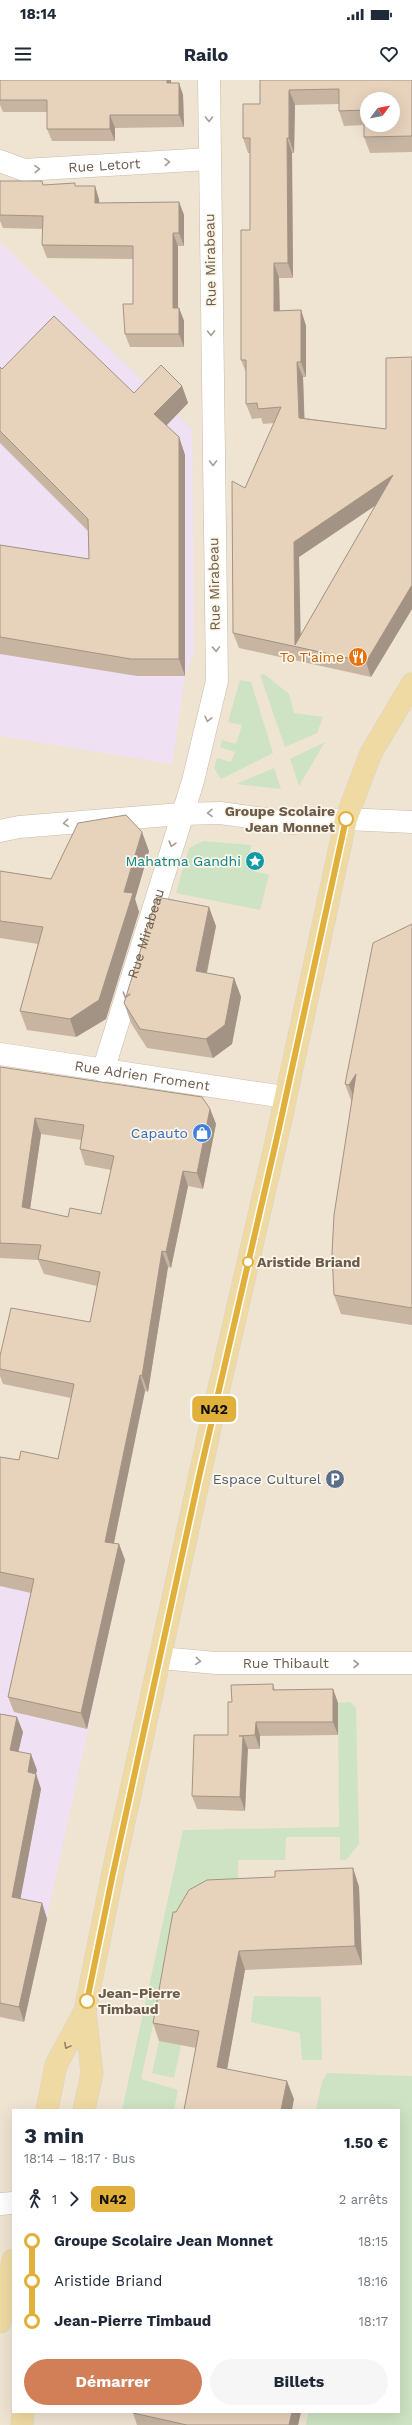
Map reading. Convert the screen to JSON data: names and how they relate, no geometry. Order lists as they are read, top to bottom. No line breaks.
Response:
{"streets":{"street":["Rue Letort","Rue Mirabeau","Rue Adrien Froment","Rue Thibault"]},"crossings":[["Rue Letort","Rue Mirabeau"],["Rue Mirabeau","Rue Adrien Froment"]],"one_way":["Rue Letort","Rue Mirabeau","Rue Thibault"],"places":{"restaurant":["To T'aime"],"other":["Groupe Scolaire Jean Monnet","Aristide Briand","Jean-Pierre Timbaud"],"place":["Mahatma Gandhi"],"shop":["Capauto"],"parking":["Espace Culturel"]},"lines":["bus line N42"],"north":"top right","page":{"status":"18:14","header":"Railo","on_map":"N42","heading":["3 min","18:14 – 18:17 · Bus","1.50 €"],"legs":["1","N42","2 arrêts"],"list":[{"name":"Groupe Scolaire Jean Monnet","value":"18:15"},{"name":"Aristide Briand","value":"18:16"},{"name":"Jean-Pierre Timbaud","value":"18:17"}],"buttons":["Démarrer","Billets"]}}
